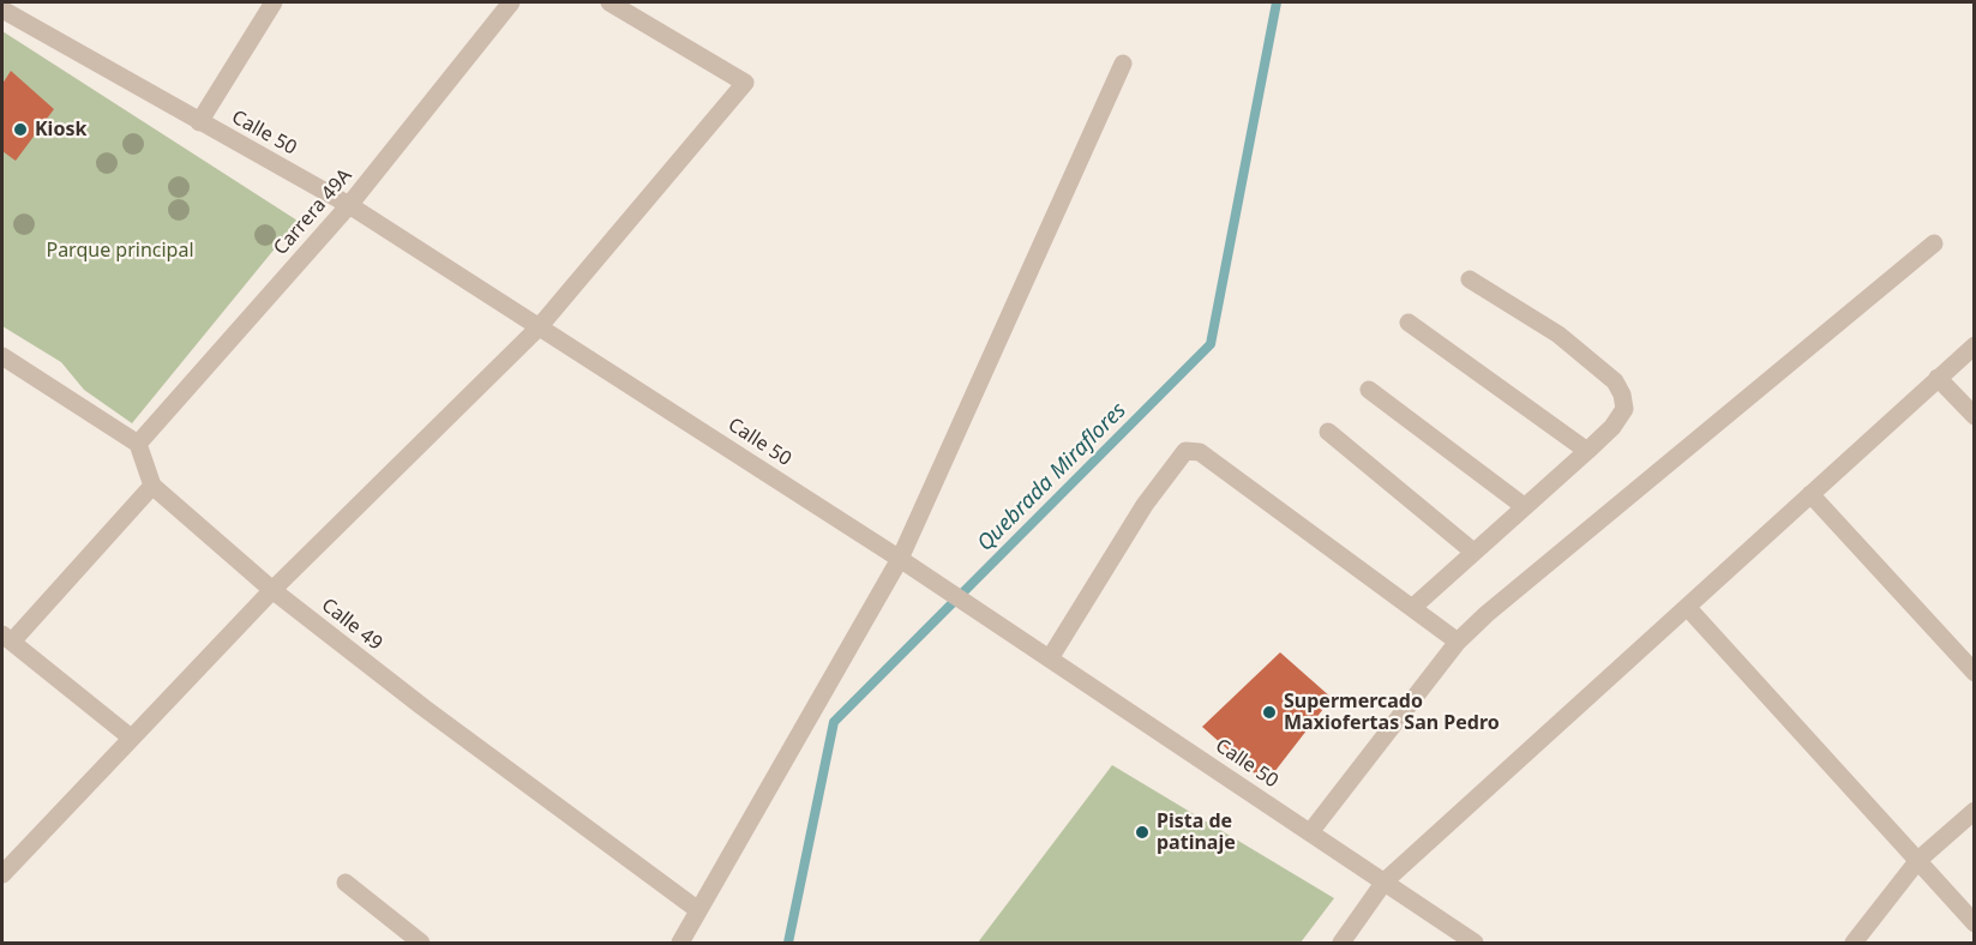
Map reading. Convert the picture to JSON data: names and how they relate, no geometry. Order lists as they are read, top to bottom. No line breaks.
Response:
{"streets":{"street":["Calle 50","Carrera 49A","Calle 49"]},"crossings":[["Calle 50","Carrera 49A"]],"water":["Quebrada Miraflores"],"parks":["Parque principal"],"places":["Kiosk","Supermercado Maxiofertas San Pedro","Pista de patinaje"]}
